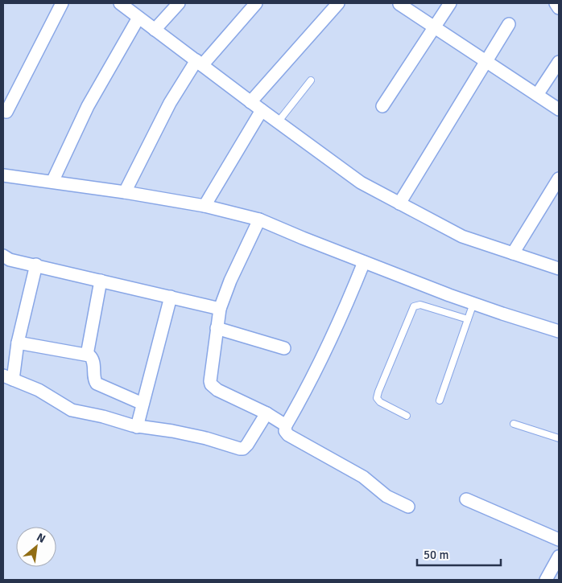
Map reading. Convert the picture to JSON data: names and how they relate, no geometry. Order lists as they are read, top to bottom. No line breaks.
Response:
{"scale_bar":"50 m","north":"top right"}
